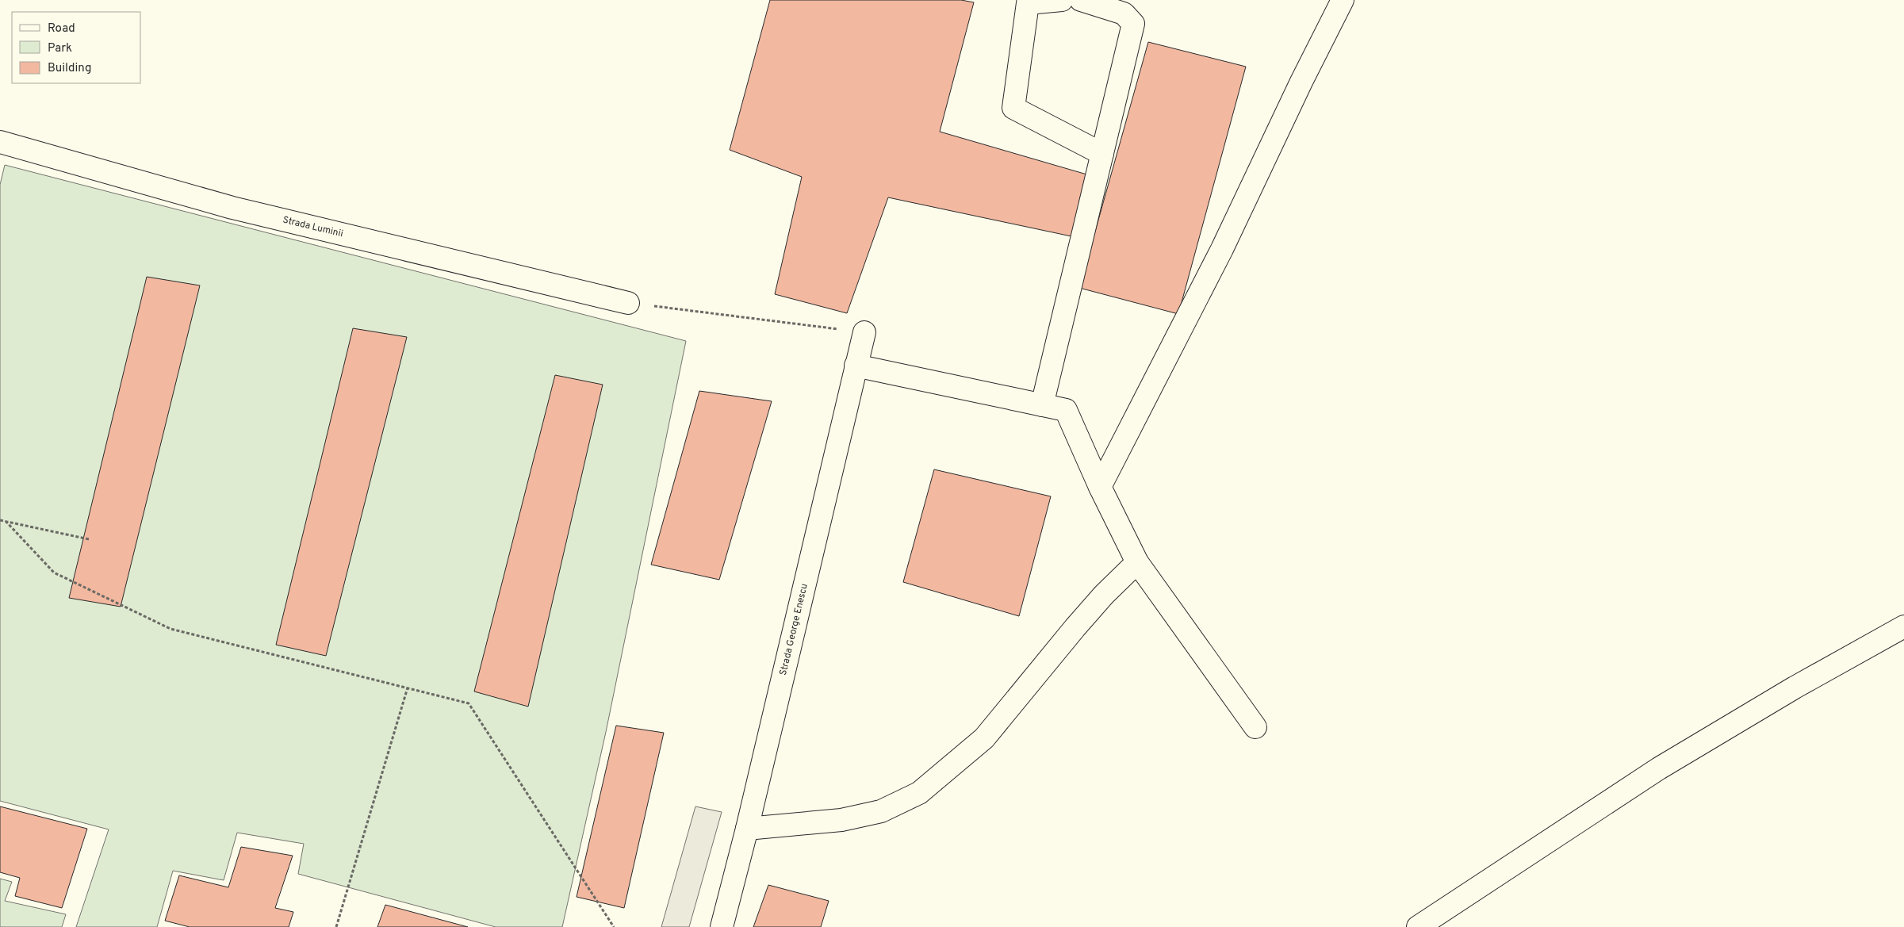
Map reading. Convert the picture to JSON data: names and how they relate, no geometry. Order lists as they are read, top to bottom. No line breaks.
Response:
{"streets":{"street":["Strada Luminii","Strada George Enescu"]},"legend":["Road","Park","Building"]}
